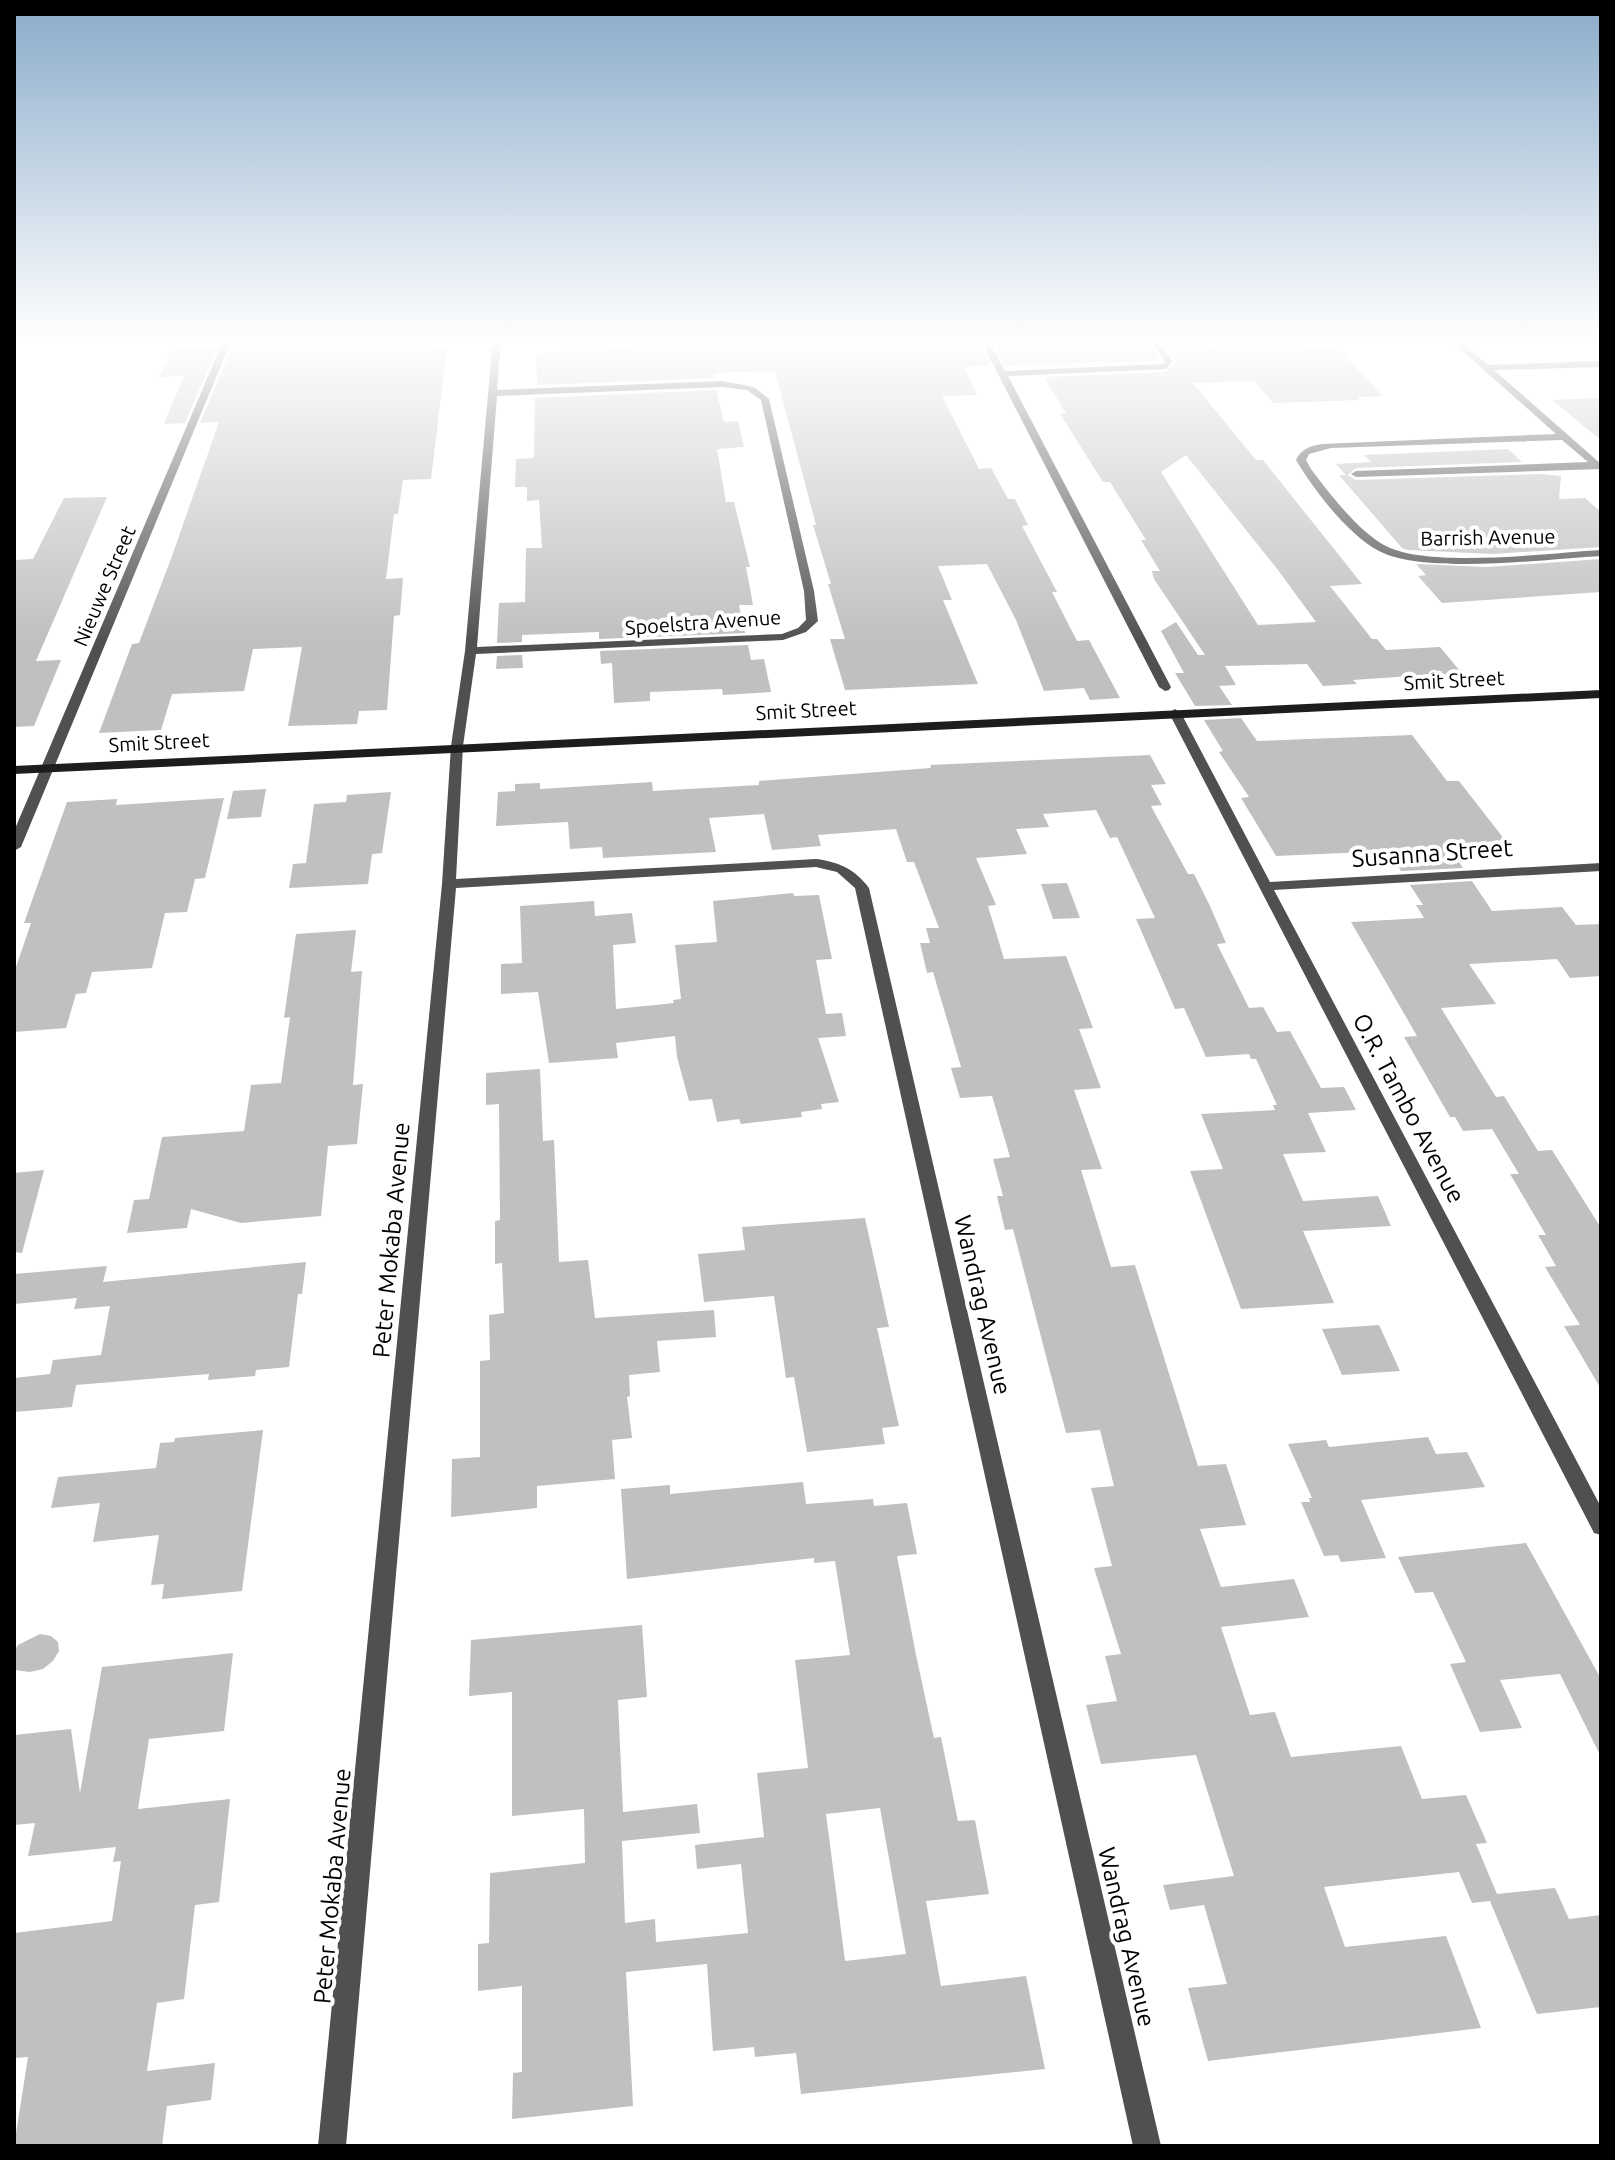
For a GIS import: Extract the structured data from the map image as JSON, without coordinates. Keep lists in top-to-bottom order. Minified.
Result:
{"streets":{"street":["Barrish Avenue","Nieuwe Street","Spoelstra Avenue","Smit Street","Susanna Street","O.R. Tambo Avenue","Peter Mokaba Avenue","Wandrag Avenue"]},"crossings":[["Nieuwe Street","Smit Street"],["Spoelstra Avenue","Peter Mokaba Avenue"],["Smit Street","O.R. Tambo Avenue"],["Smit Street","Peter Mokaba Avenue"],["Susanna Street","O.R. Tambo Avenue"],["Peter Mokaba Avenue","Wandrag Avenue"]]}
